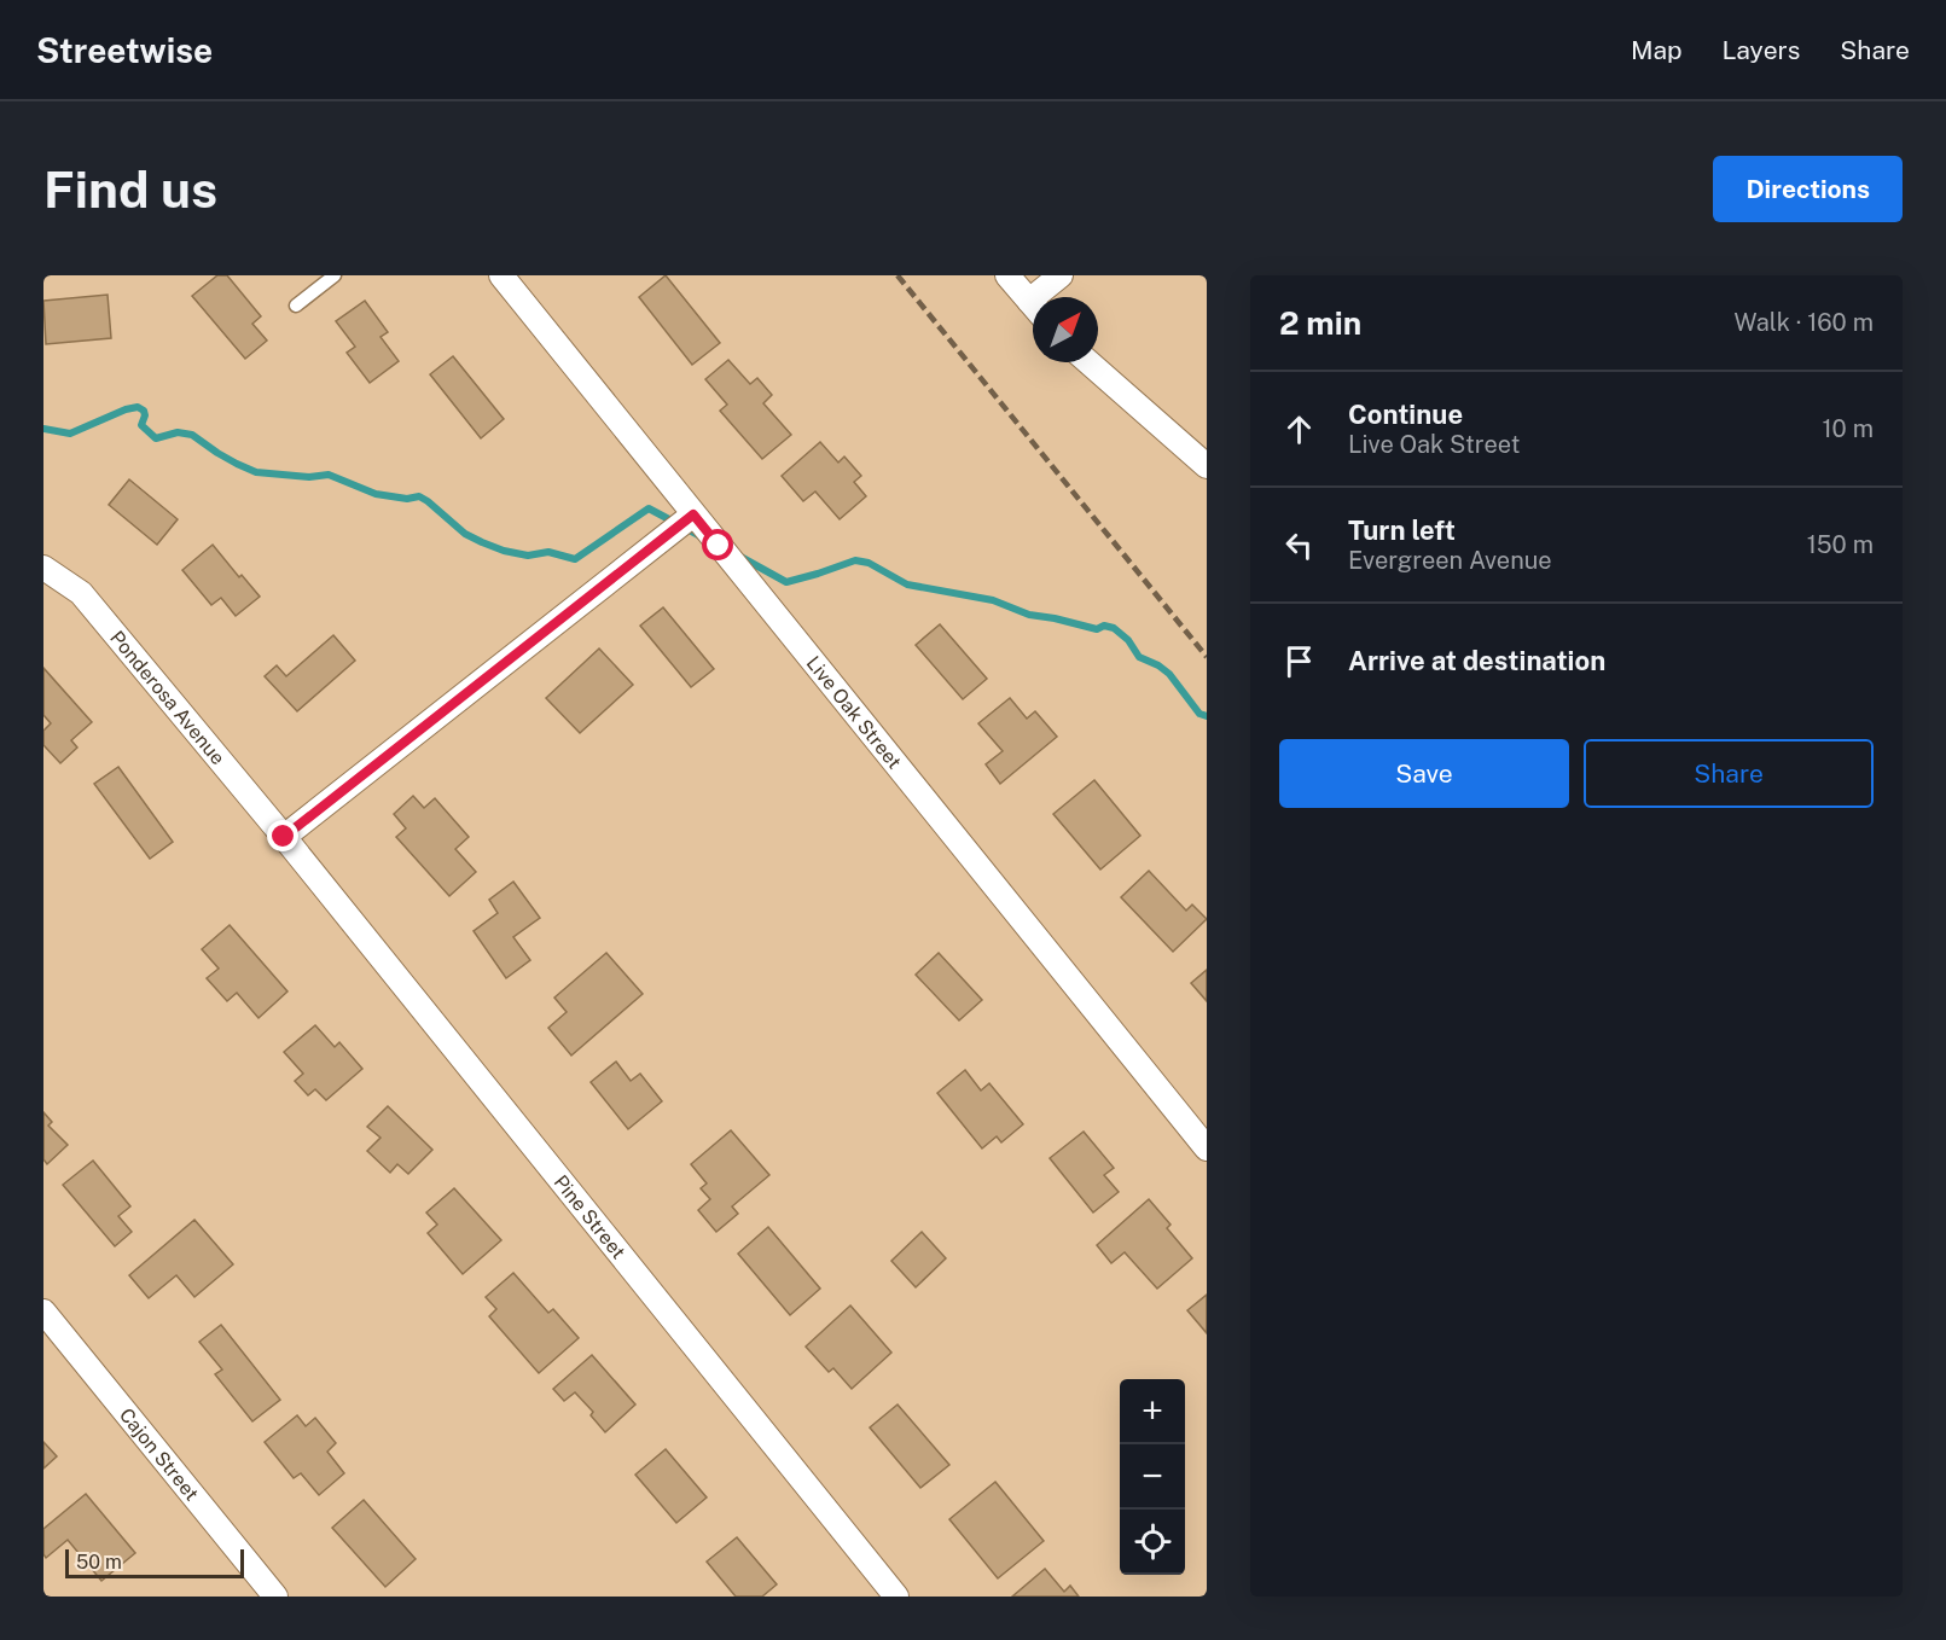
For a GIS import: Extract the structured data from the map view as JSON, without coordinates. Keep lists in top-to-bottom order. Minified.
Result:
{"streets":{"street":["Ponderosa Avenue","Live Oak Street","Pine Street","Cajon Street"]},"crossings":[["Ponderosa Avenue","Pine Street"]],"scale_bar":"50 m","north":"top right","page":{"header":"Streetwise","nav":["Map","Layers","Share"],"buttons":["Directions",["Save","Share"]],"title":"Find us","heading":["2 min","Walk · 160 m"],"list":[["Continue","Live Oak Street","10 m"],["Turn left","Evergreen Avenue","150 m"],"Arrive at destination"],"map_buttons":["+","−"],"scale":"50 m"}}
